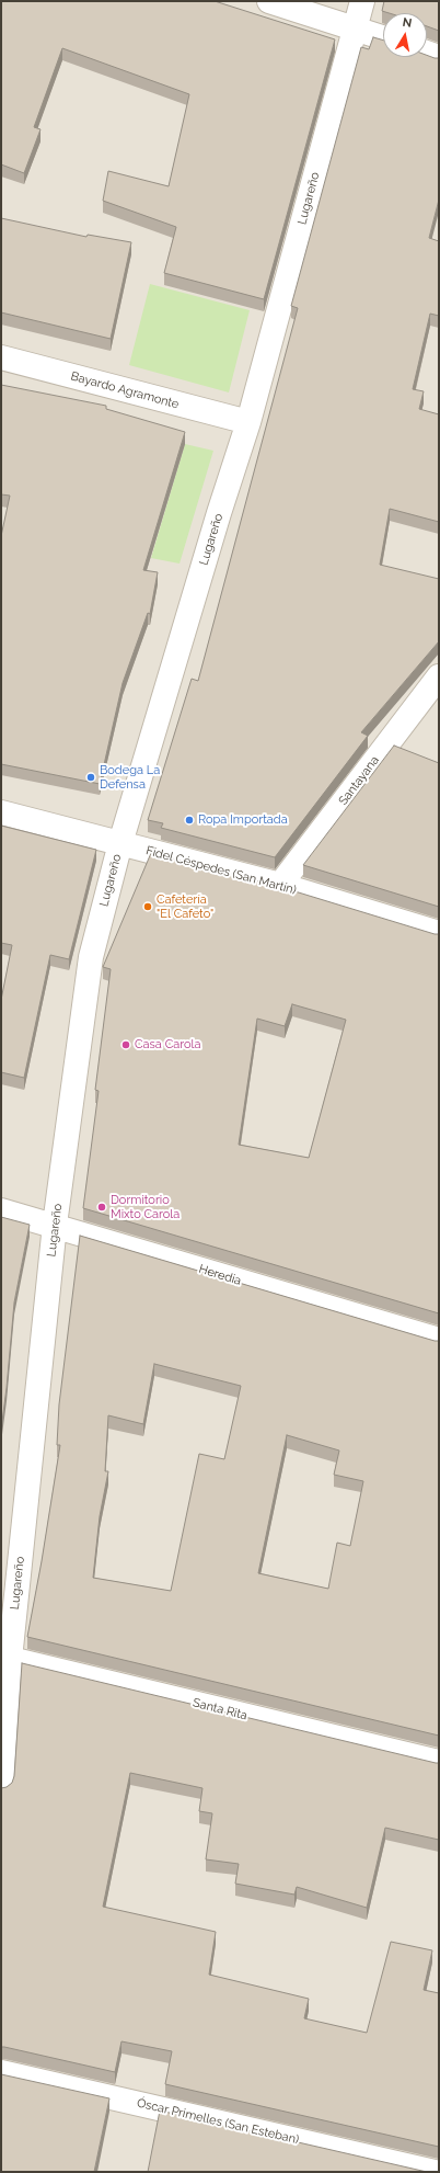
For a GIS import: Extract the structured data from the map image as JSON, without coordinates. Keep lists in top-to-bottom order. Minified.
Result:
{"streets":{"street":["Lugareño","Bayardo Agramonte","Santayana","Fidel Céspedes (San Martín)","Heredia","Santa Rita","Óscar Primelles (San Esteban)"]},"crossings":[["Lugareño","Bayardo Agramonte"],["Lugareño","Fidel Céspedes (San Martín)"],["Lugareño","Heredia"],["Lugareño","Santa Rita"],["Santayana","Fidel Céspedes (San Martín)"]],"places":["Bodega La Defensa","Ropa Importada","Cafetería \"El Cafeto\"","Casa Carola","Dormitorio Mixto Carola"],"north":"top"}
